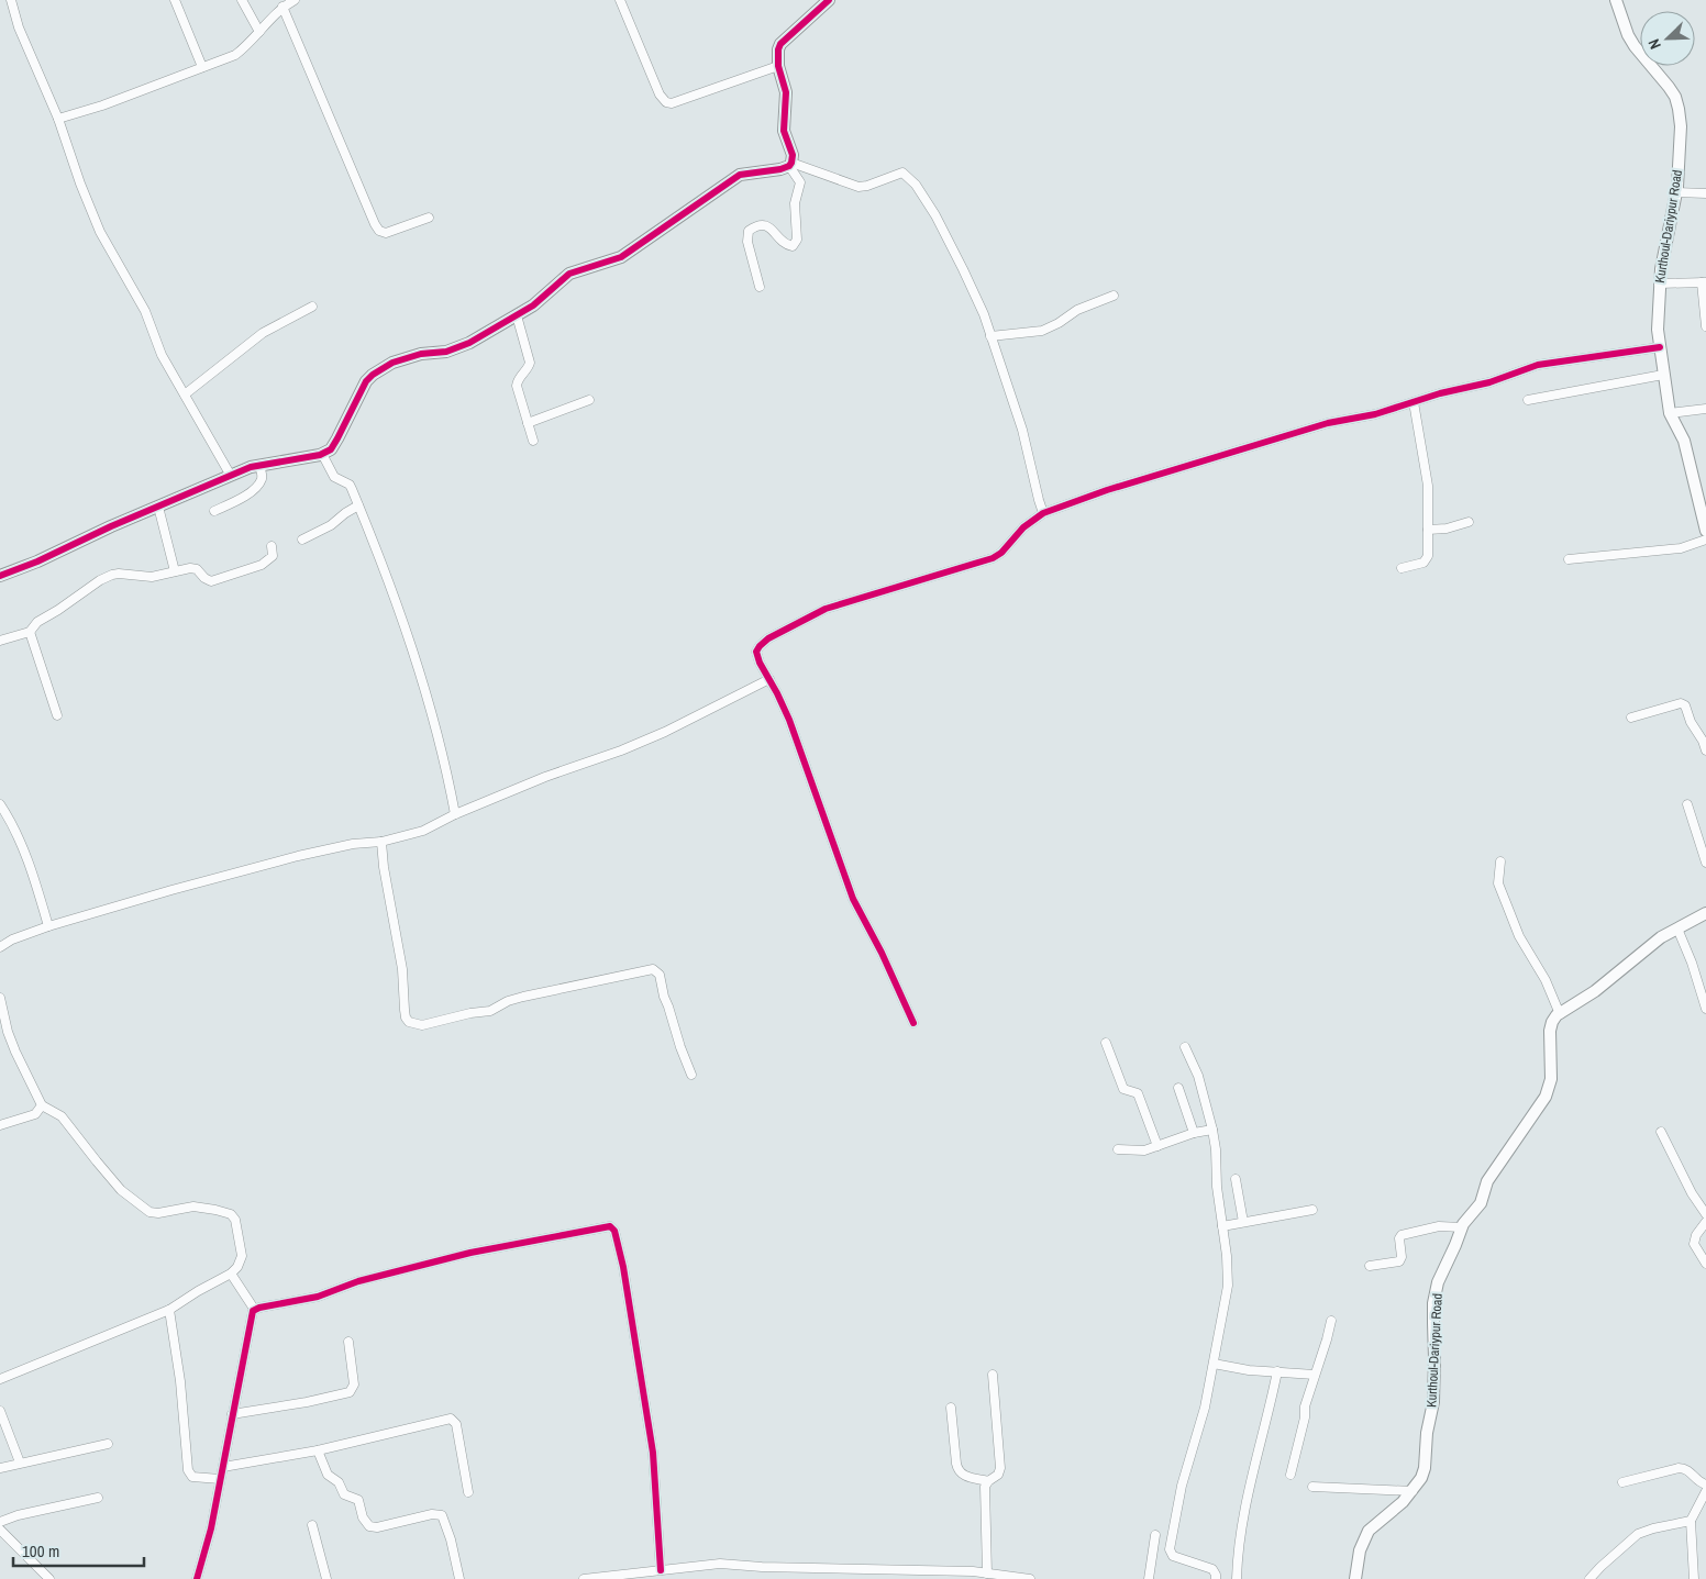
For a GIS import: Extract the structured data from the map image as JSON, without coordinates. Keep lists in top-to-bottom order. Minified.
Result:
{"streets":{"street":["Kurthoul-Dariypur Road"]},"scale_bar":"100 m","north":"bottom left"}
